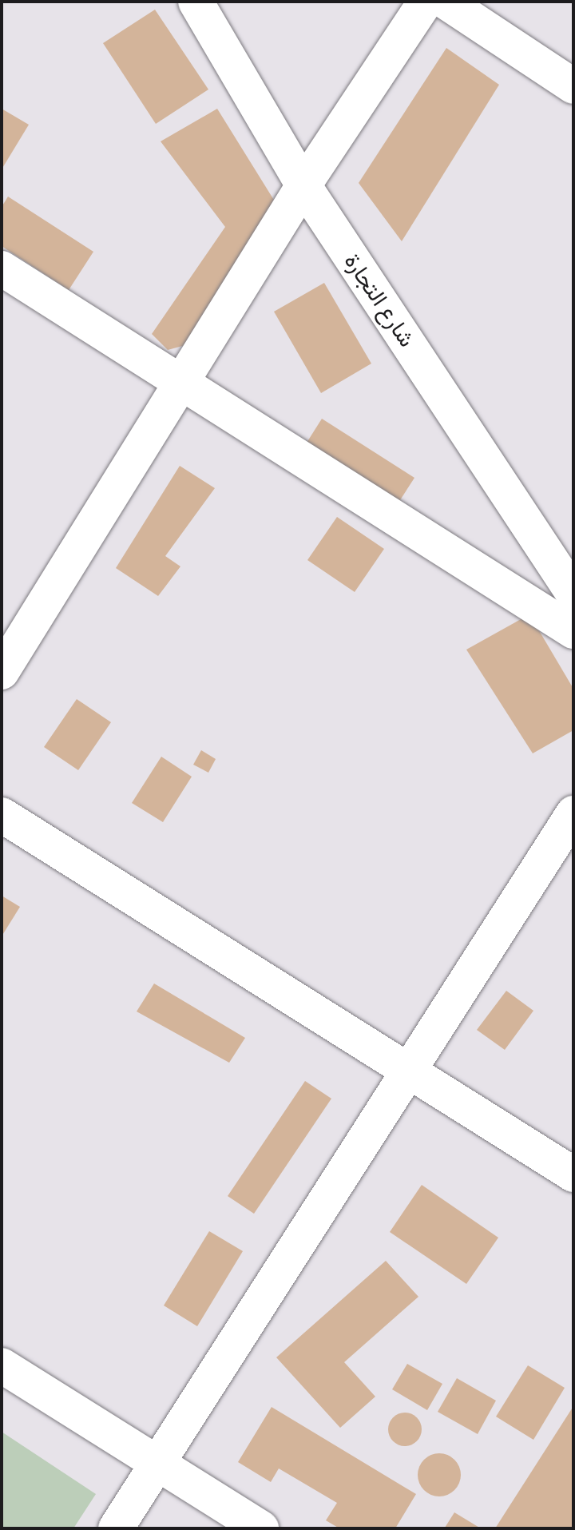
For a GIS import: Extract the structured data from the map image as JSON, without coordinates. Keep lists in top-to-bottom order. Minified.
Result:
{"streets":{"street":["شارع التجارة"]}}
